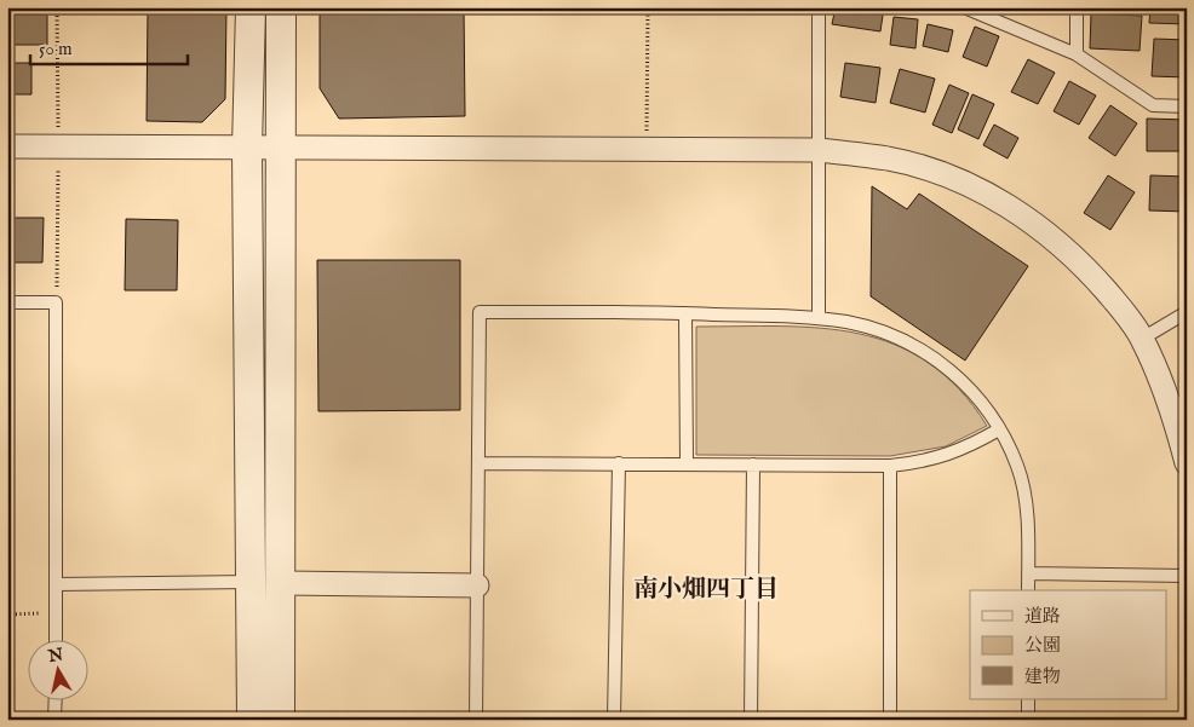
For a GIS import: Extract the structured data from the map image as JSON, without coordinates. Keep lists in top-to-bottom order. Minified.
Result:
{"districts":["南小畑四丁目"],"legend":["道路","公園","建物"],"scale_bar":"50 m","north":"top"}
